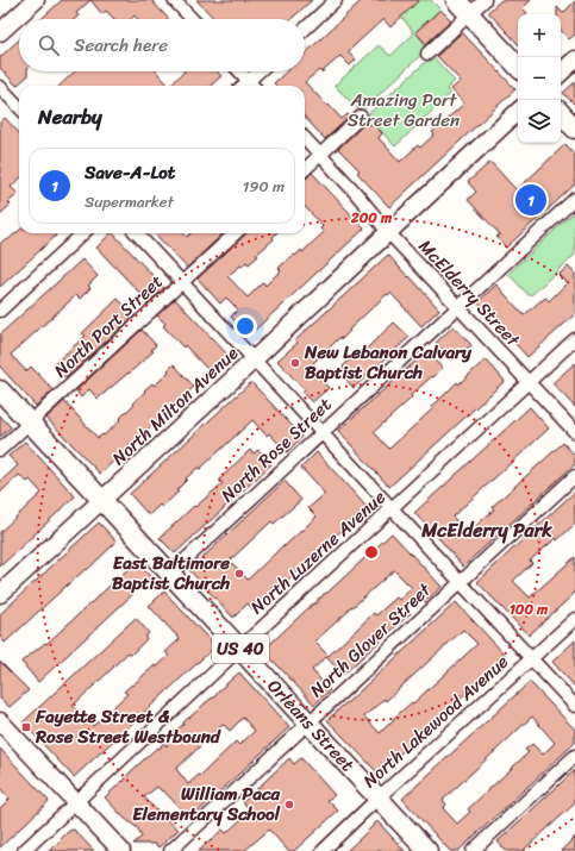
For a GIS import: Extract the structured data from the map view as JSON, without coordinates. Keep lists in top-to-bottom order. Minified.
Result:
{"streets":{"main road":["US 40","Orleans Street"],"street":["McElderry Street","North Port Street","North Milton Avenue","North Rose Street","North Luzerne Avenue","North Glover Street","North Lakewood Avenue"]},"crossings":[["McElderry Street","North Milton Avenue"],["McElderry Street","North Rose Street"],["McElderry Street","North Luzerne Avenue"],["North Port Street","Orleans Street"],["North Milton Avenue","Orleans Street"],["North Rose Street","Orleans Street"],["North Luzerne Avenue","Orleans Street"],["North Glover Street","Orleans Street"],["North Lakewood Avenue","Orleans Street"]],"districts":["McElderry Park"],"parks":["Amazing Port Street Garden"],"places":{"other":["New Lebanon Calvary Baptist Church","East Baltimore Baptist Church","William Paca Elementary School"],"transit":["Fayette Street & Rose Street Westbound"]},"page":{"map_buttons":["+","−"],"search":"Search here","heading":"Nearby","list":[{"mark":"1","name":"Save-A-Lot","note":"Supermarket","value":"190 m"}],"pins":"1"},"rings":["200 m","100 m"]}
